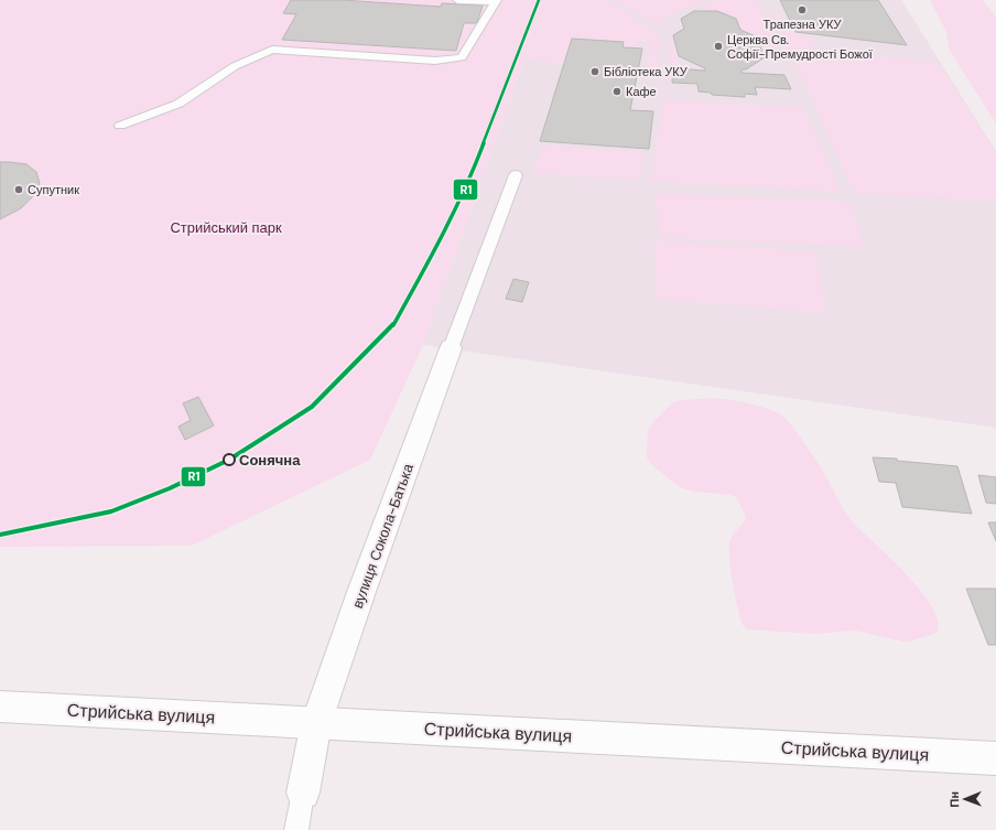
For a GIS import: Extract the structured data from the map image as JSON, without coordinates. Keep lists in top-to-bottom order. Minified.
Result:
{"streets":{"main road":["вулиця Сокола-Батька","Стрийська вулиця"]},"crossings":[["вулиця Сокола-Батька","Стрийська вулиця"]],"parks":["Стрийський парк"],"places":["Трапезна УКУ","Церква Св. Софії-Премудрості Божої","Бібліотека УКУ","Кафе","Супутник","Сонячна"],"lines":["transit line R1"],"north":"left"}
